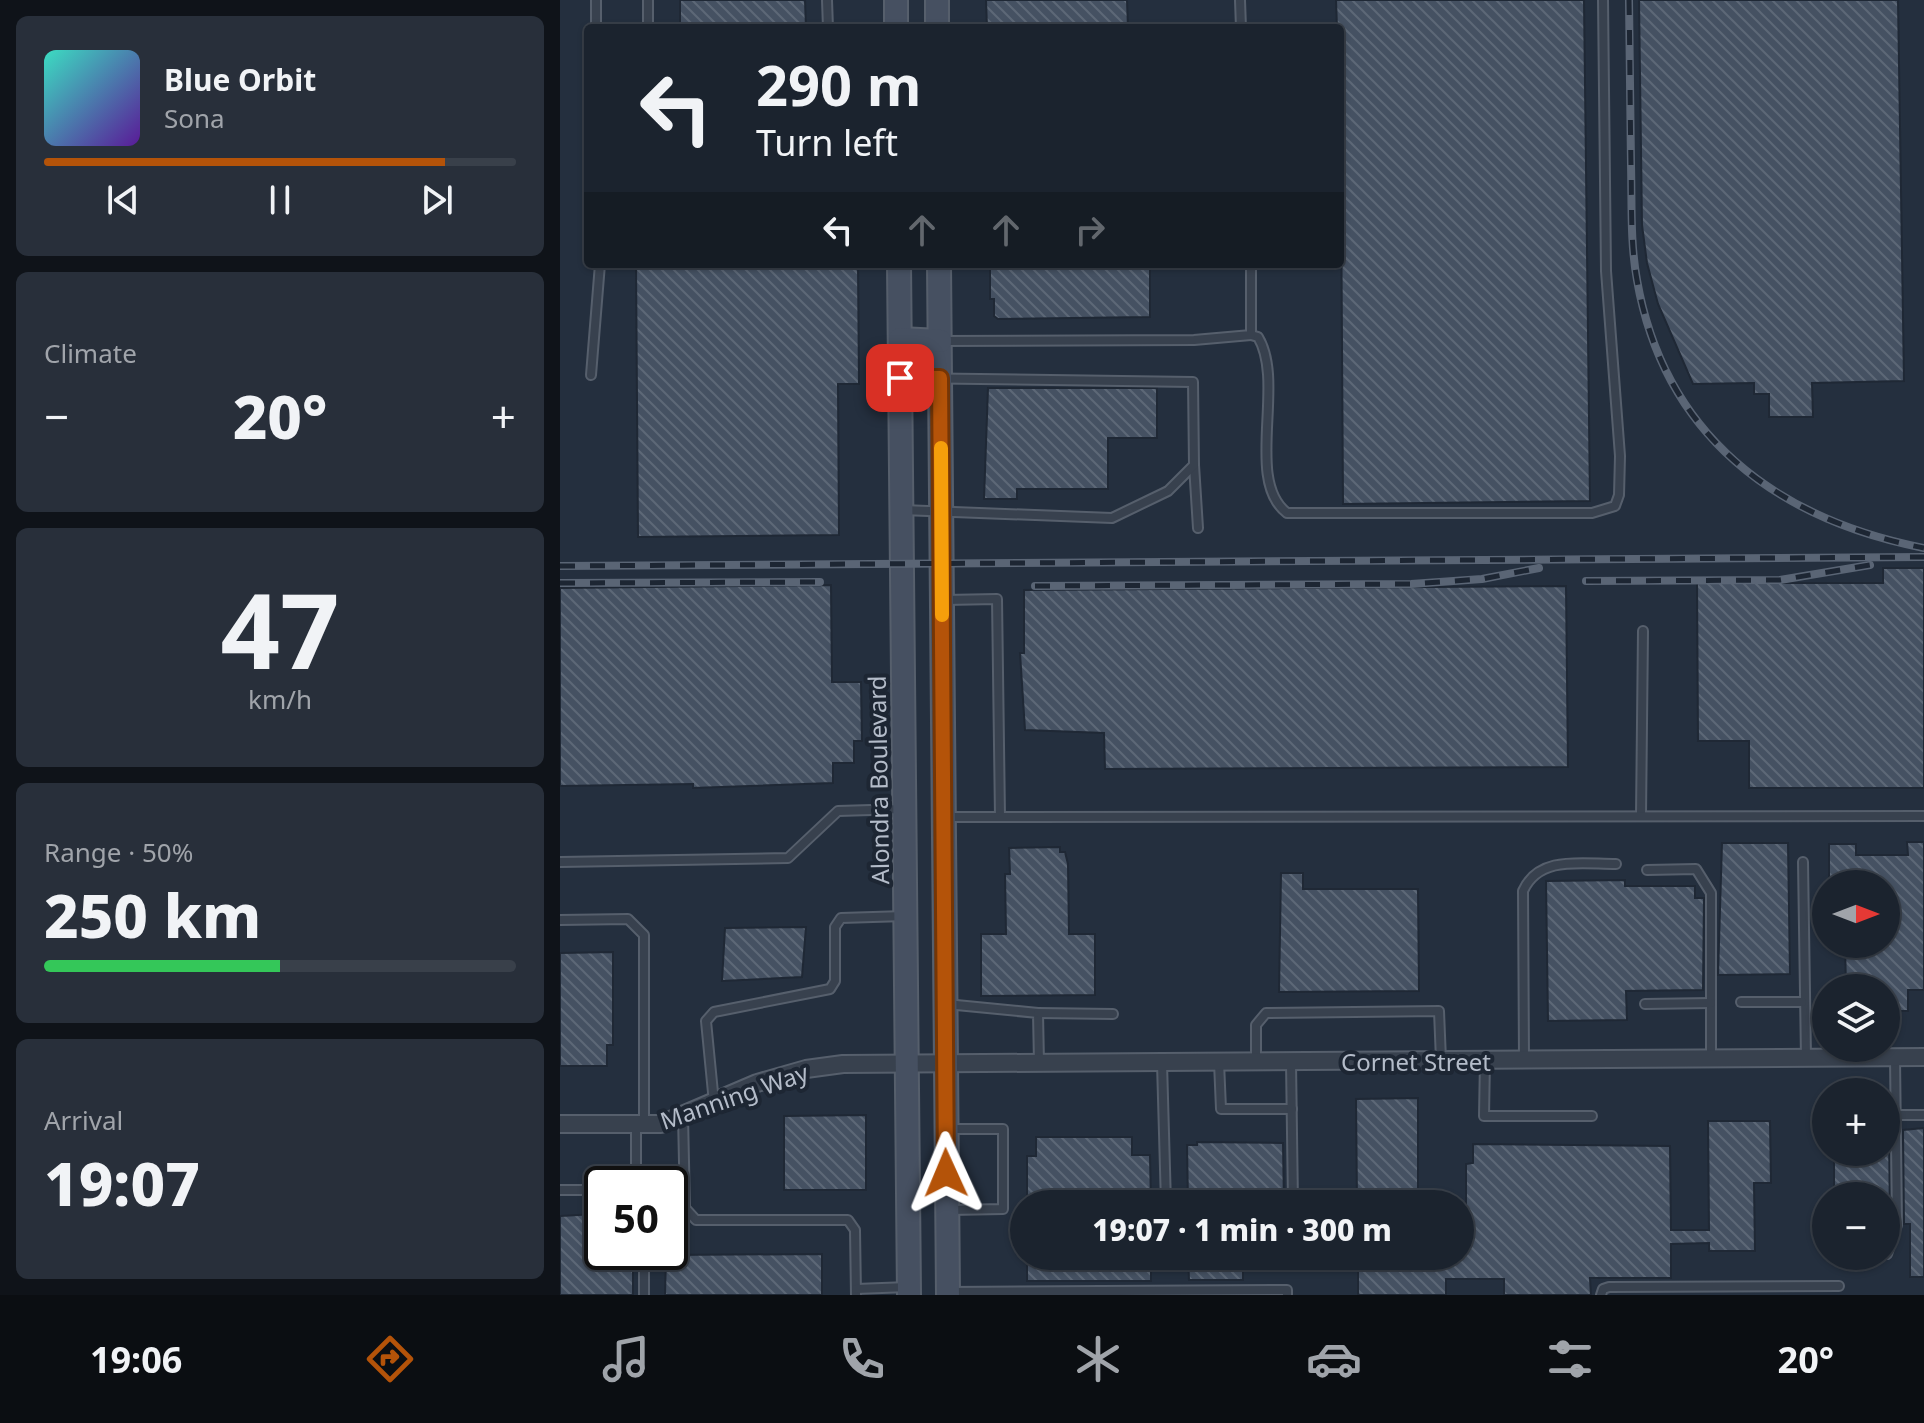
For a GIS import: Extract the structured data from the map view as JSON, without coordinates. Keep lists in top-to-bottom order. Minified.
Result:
{"streets":{"main road":["Alondra Boulevard"],"street":["Cornet Street","Manning Way"]},"crossings":[["Alondra Boulevard","Cornet Street"],["Alondra Boulevard","Manning Way"],["Cornet Street","Manning Way"]],"north":"right","page":{"turn":["290 m","Turn left"],"song":["Blue Orbit","Sona"],"tile":["Climate",["47","km/h"],["Range · 50%","250 km"],["Arrival","19:07"]],"heat":["−","20°","+"],"map_buttons":["+","−"],"limit":"50","trip":"19:07 · 1 min · 300 m","tabs":["19:06","20°"]}}
